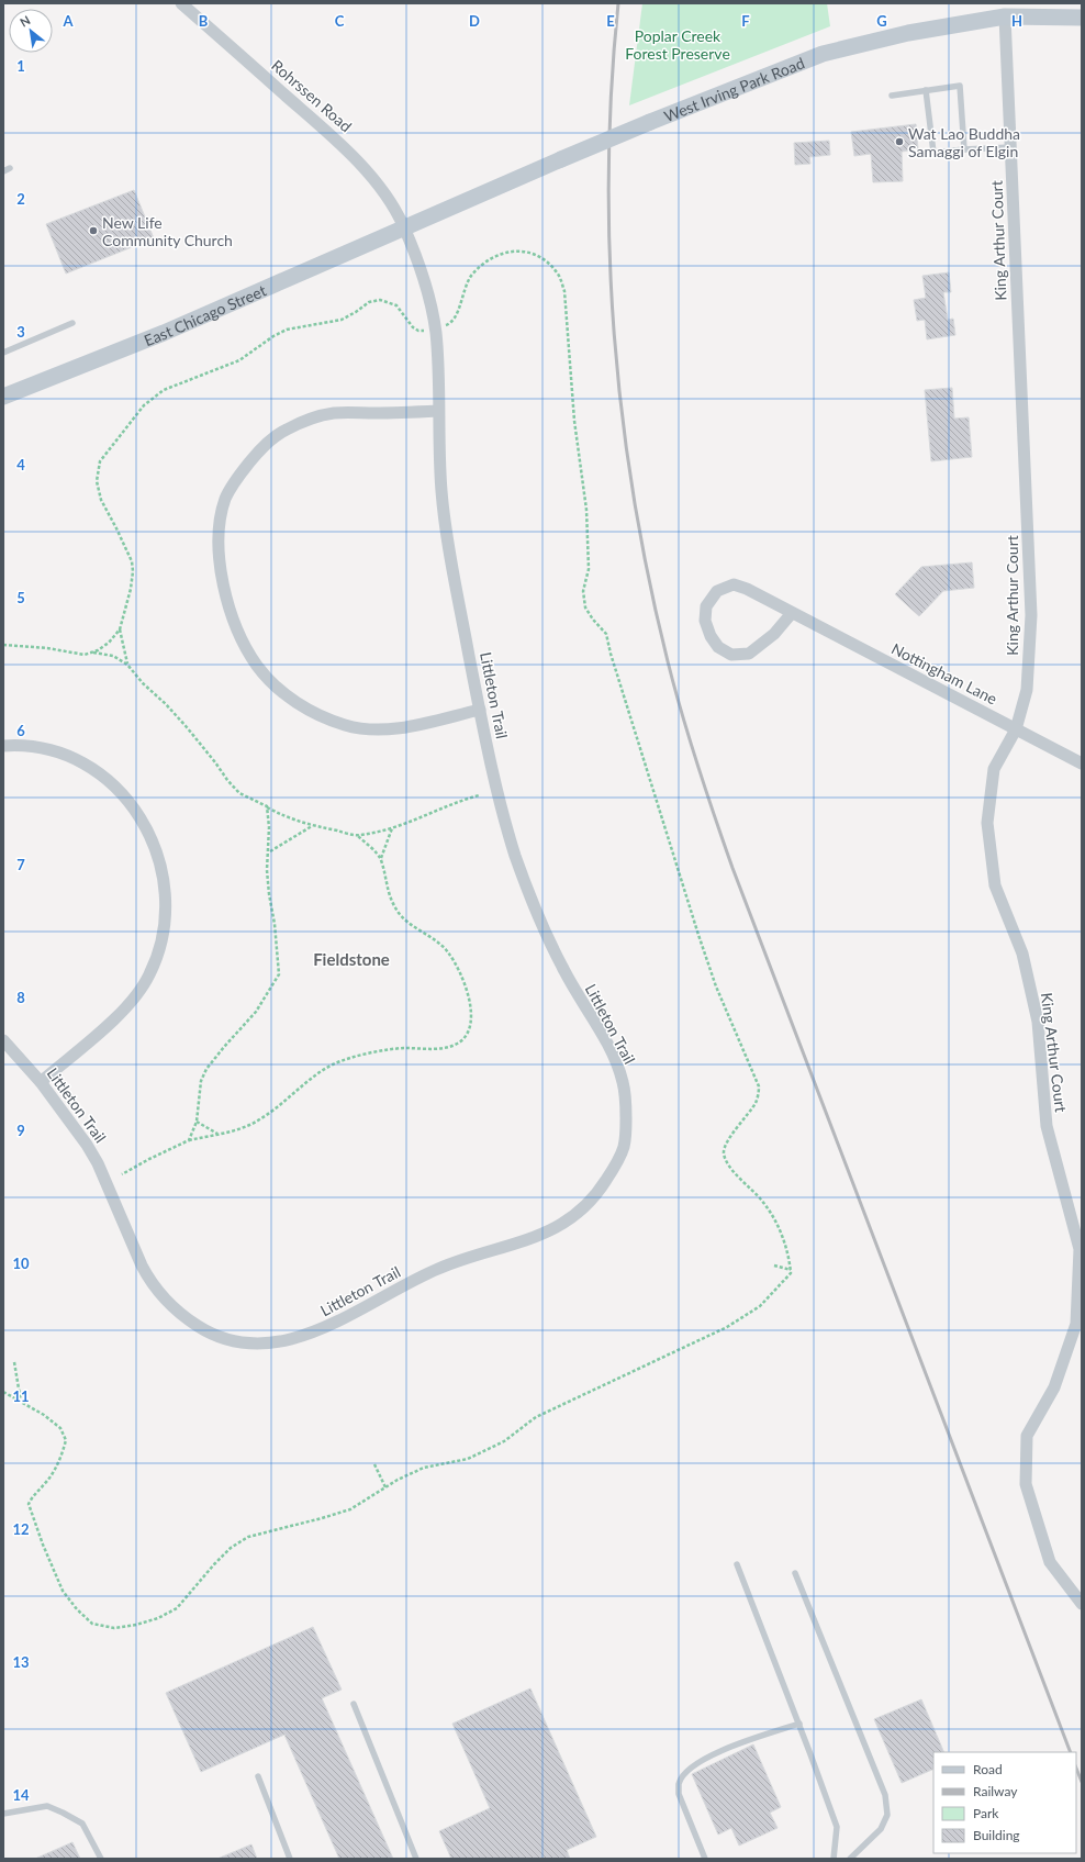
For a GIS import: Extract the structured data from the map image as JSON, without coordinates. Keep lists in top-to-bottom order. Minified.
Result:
{"streets":{"main road":["West Irving Park Road","East Chicago Street"],"street":["Rohrssen Road","King Arthur Court","Nottingham Lane","Littleton Trail"]},"crossings":[["West Irving Park Road","Rohrssen Road"],["West Irving Park Road","King Arthur Court"],["West Irving Park Road","East Chicago Street"],["West Irving Park Road","Littleton Trail"],["Rohrssen Road","East Chicago Street"],["Rohrssen Road","Littleton Trail"],["King Arthur Court","Nottingham Lane"],["East Chicago Street","Littleton Trail"]],"districts":["Fieldstone"],"parks":["Poplar Creek Forest Preserve"],"places":["Wat Lao Buddha Samaggi of Elgin","New Life Community Church"],"legend":["Road","Railway","Park","Building"],"north":"top left","grid":{"columns":["A","B","C","D","E","F","G","H"],"rows":["1","2","3","4","5","6","7","8","9","10","11","12","13","14"]}}
